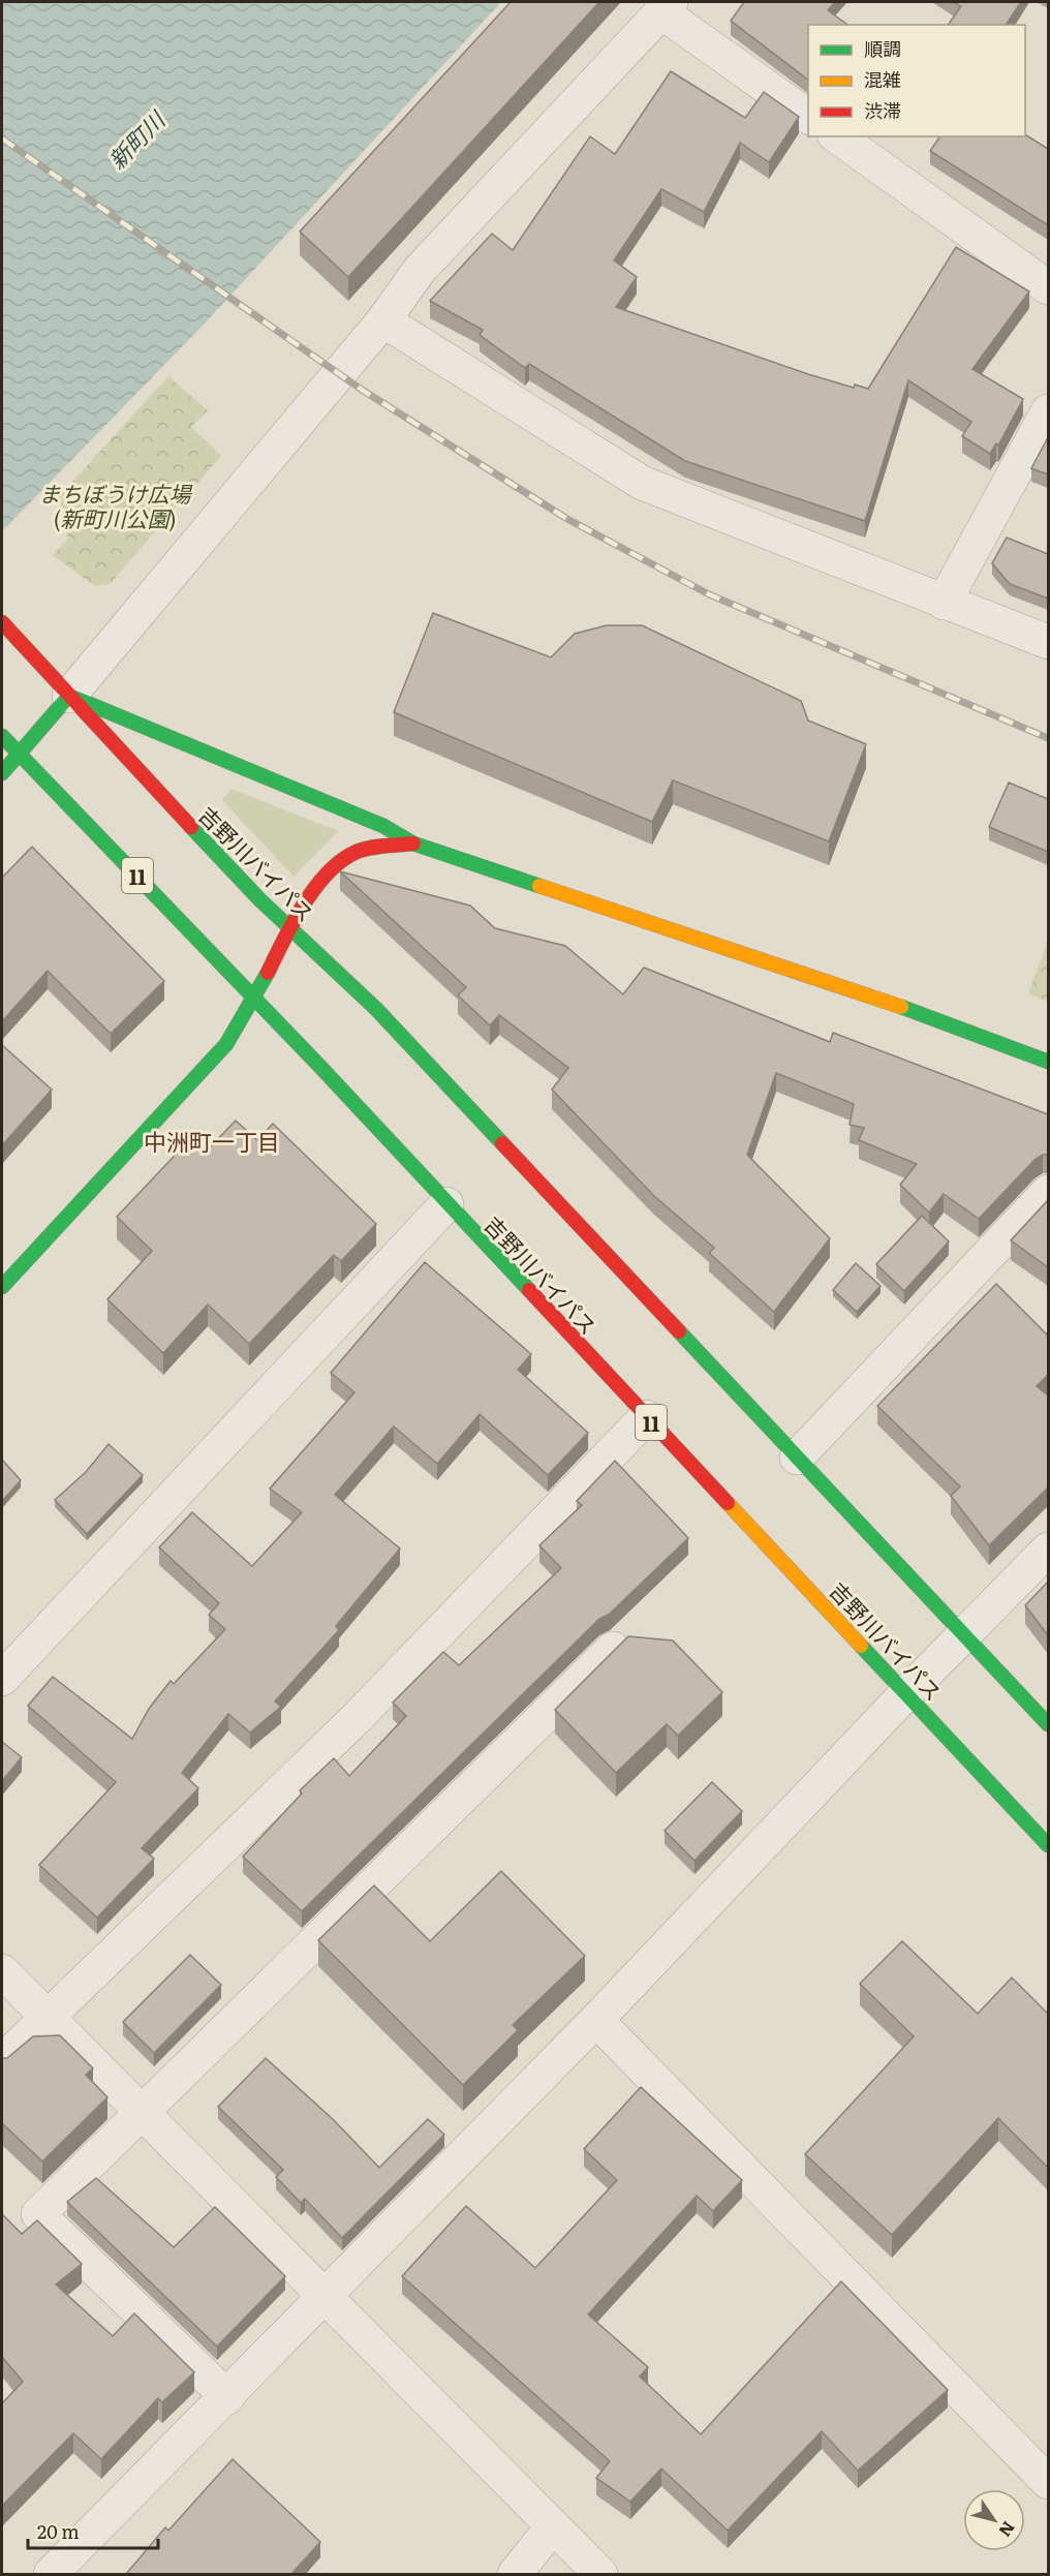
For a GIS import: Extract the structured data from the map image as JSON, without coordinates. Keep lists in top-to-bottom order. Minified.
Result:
{"streets":{"main road":["吉野川バイパス","11"]},"districts":["中洲町一丁目"],"water":["新町川"],"parks":["まちぼうけ広場 (新町川公園)"],"legend":["順調","混雑","渋滞"],"scale_bar":"20 m","north":"bottom right"}
